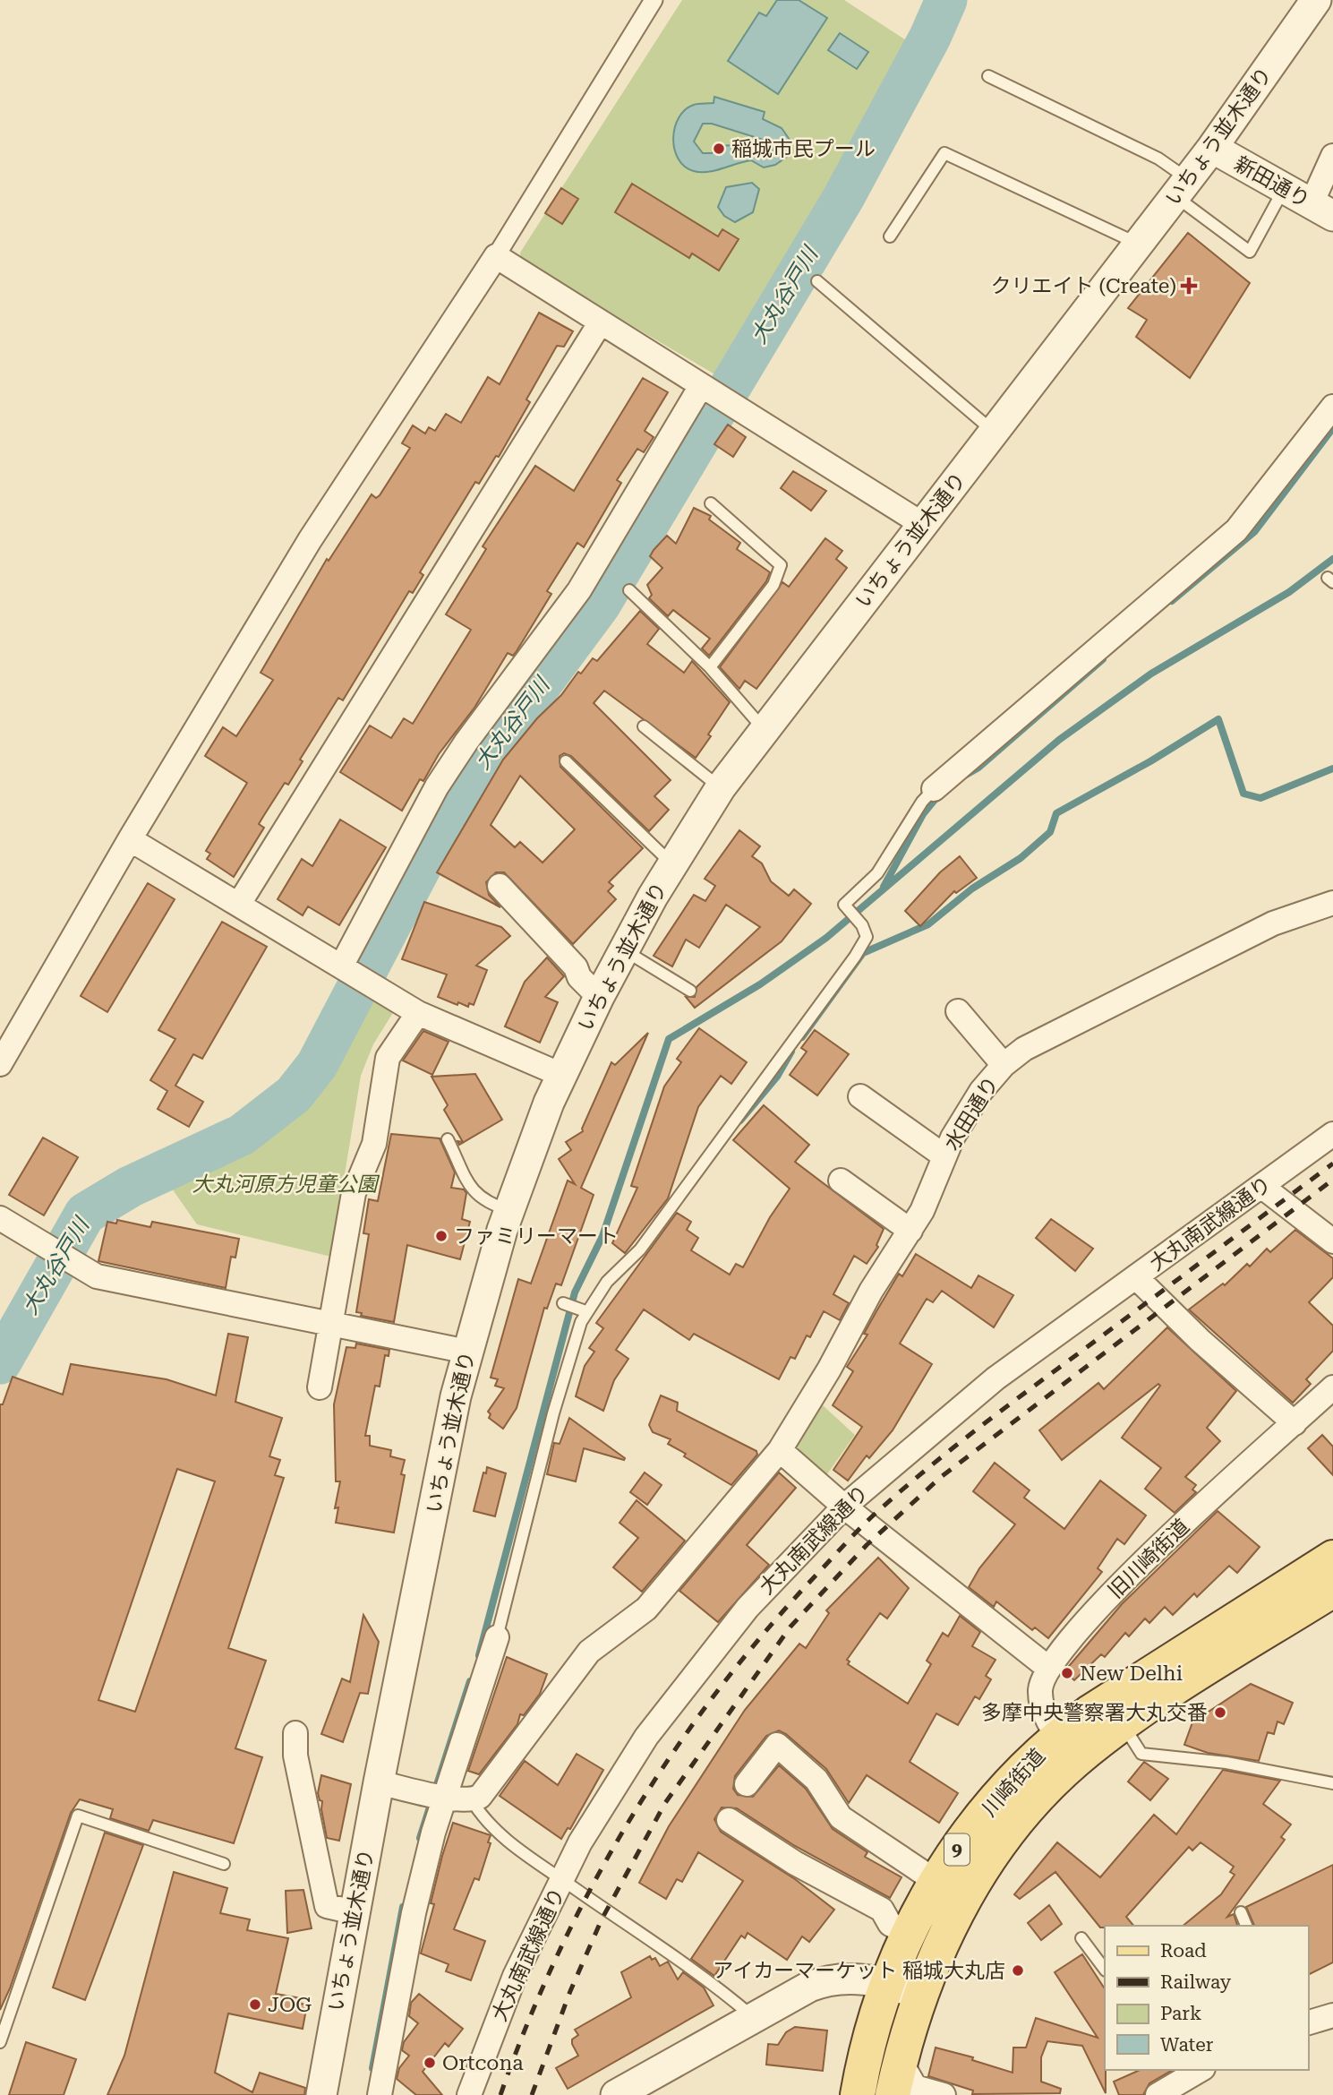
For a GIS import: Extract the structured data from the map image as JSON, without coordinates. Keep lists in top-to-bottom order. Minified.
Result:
{"streets":{"main road":["川崎街道","9"],"street":["いちょう並木通り","新田通り","水田通り","大丸南武線通り","旧川崎街道"]},"crossings":[["いちょう並木通り","新田通り"],["旧川崎街道","川崎街道"]],"water":["大丸谷戸川"],"parks":["大丸河原方児童公園"],"places":{"other":["稲城市民プール","ファミリーマート","New Delhi","多摩中央警察署大丸交番","アイカーマーケット 稲城大丸店","JOG","Ortcona"],"health":["クリエイト (Create)"]},"legend":["Road","Railway","Park","Water"]}
